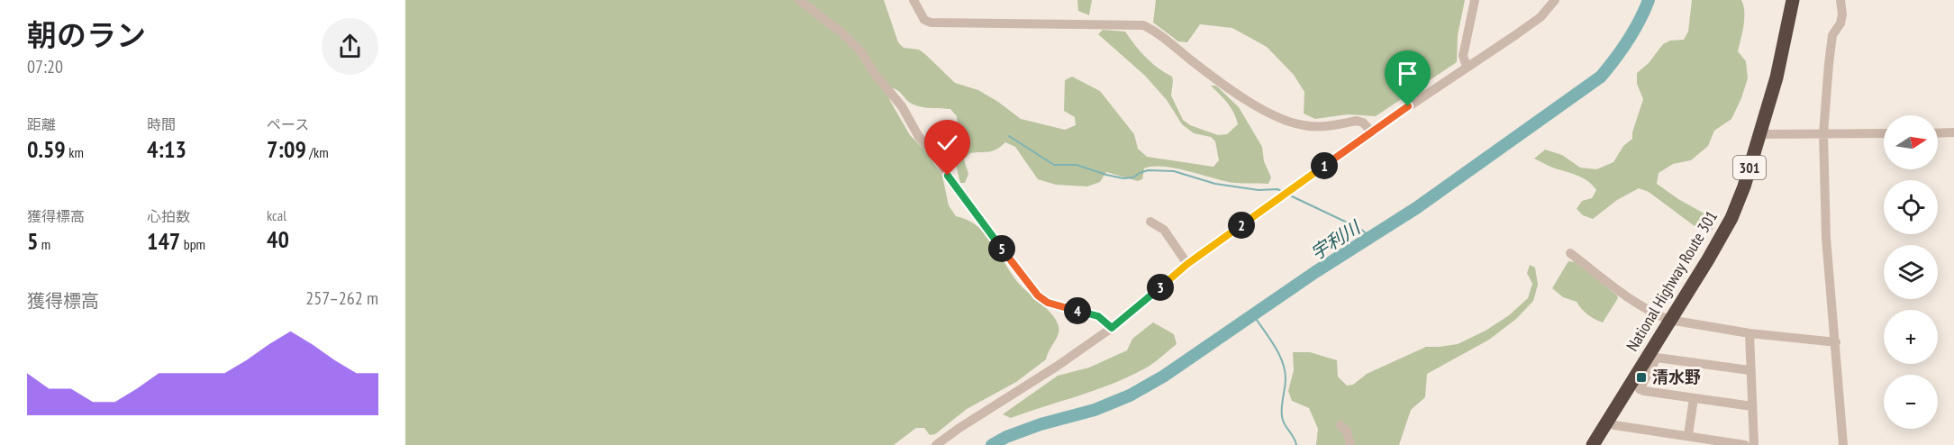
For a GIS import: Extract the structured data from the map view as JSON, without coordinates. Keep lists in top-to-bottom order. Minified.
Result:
{"streets":{"highway":["301","National Highway Route 301"]},"water":["宇利川"],"places":{"transit":["清水野"]},"north":"right","page":{"heading":["朝のラン","07:20"],"stats":[["距離","0.59 km"],["時間","4:13"],["ペース","7:09 /km"],["獲得標高","5 m"],["心拍数","147 bpm"],["kcal","40"]],"map_buttons":["+","−"],"pins":["1","2","5","3","4"],"chart":["獲得標高","257–262 m"]}}
